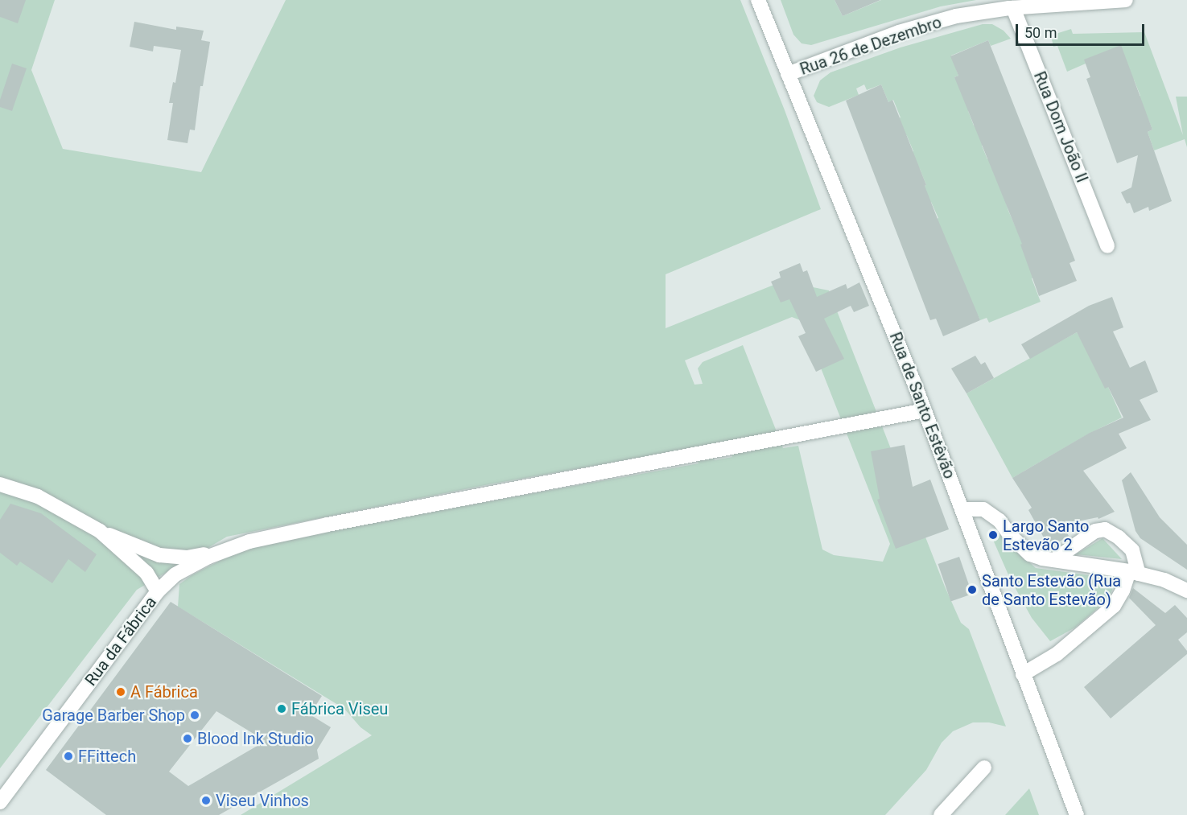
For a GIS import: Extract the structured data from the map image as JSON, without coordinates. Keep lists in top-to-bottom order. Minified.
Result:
{"streets":{"street":["Rua 26 de Dezembro","Rua Dom João II","Rua de Santo Estêvão","Rua da Fábrica"]},"crossings":[["Rua 26 de Dezembro","Rua Dom João II"],["Rua 26 de Dezembro","Rua de Santo Estêvão"],["Rua de Santo Estêvão","Rua da Fábrica"]],"places":["Largo Santo Estevão 2","Santo Estevão (Rua de Santo Estevão)","A Fábrica","Fábrica Viseu","Garage Barber Shop","Blood Ink Studio","FFittech","Viseu Vinhos"],"scale_bar":"50 m"}
